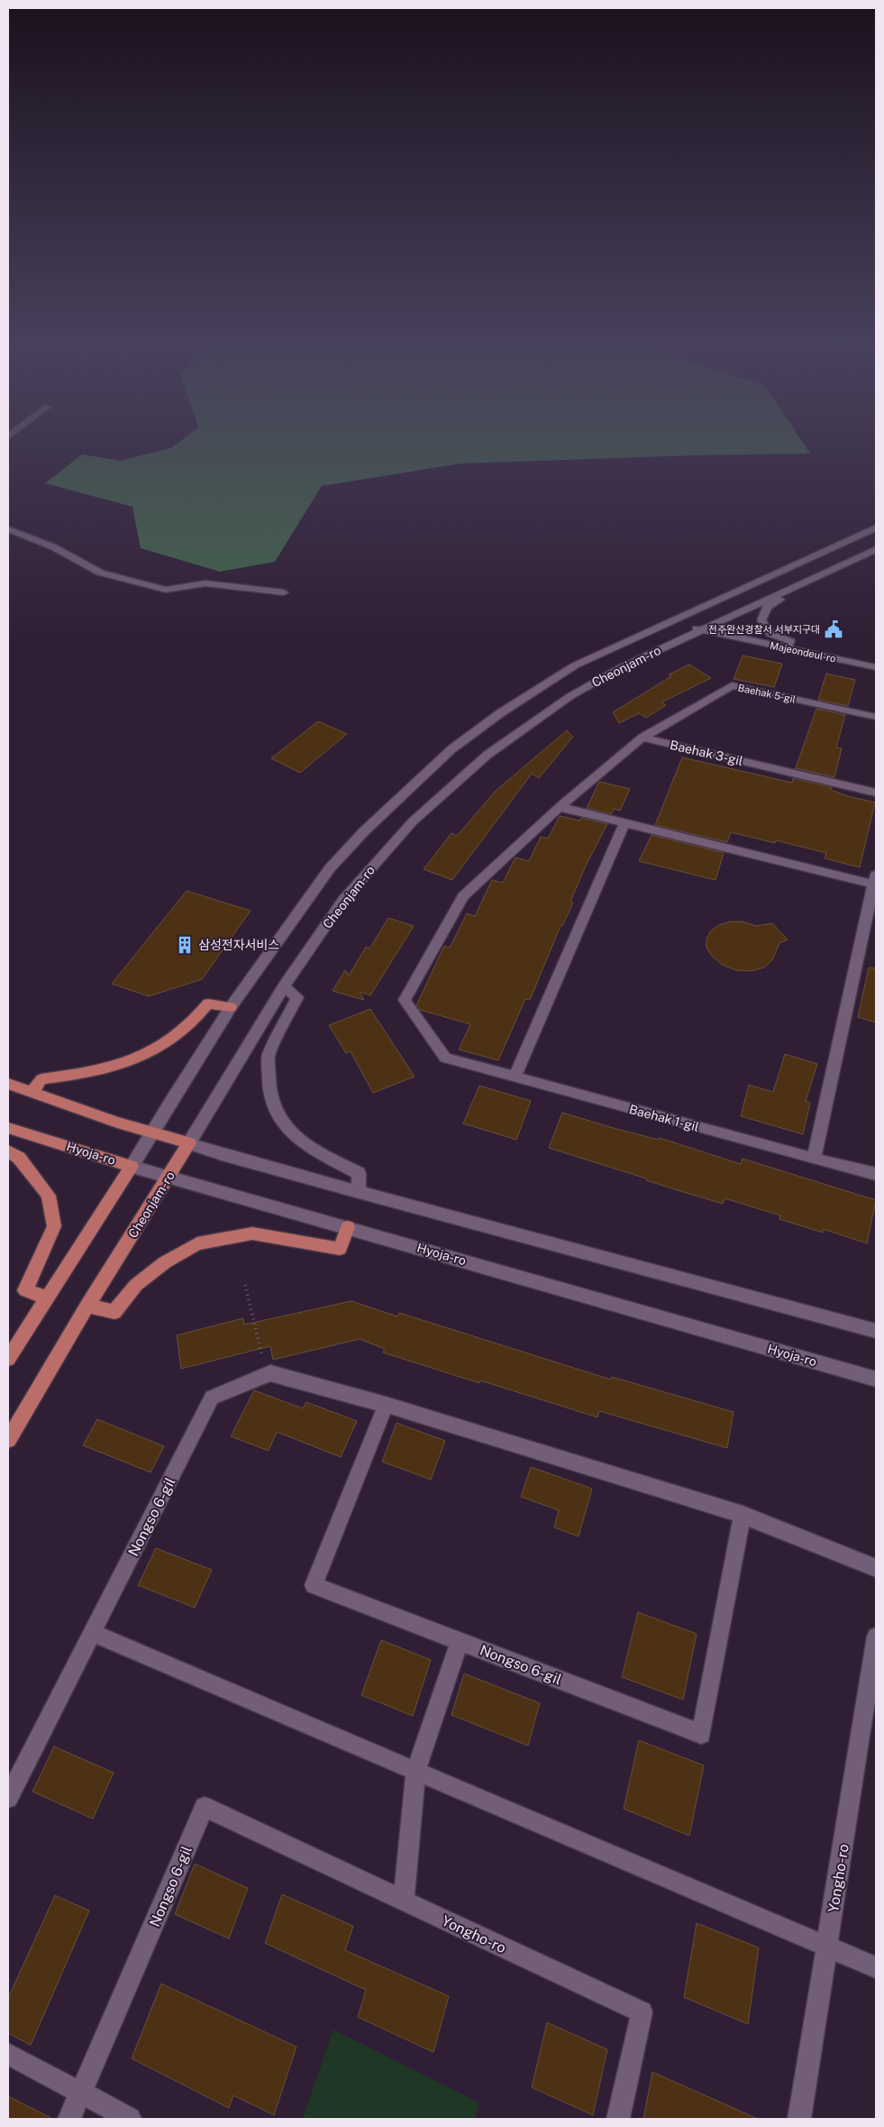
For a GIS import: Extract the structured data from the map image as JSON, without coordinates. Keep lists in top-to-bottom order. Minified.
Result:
{"streets":{"main road":["Cheonjam-ro","Hyoja-ro"],"street":["Majeondeul-ro","Baehak 5-gil","Baehak 3-gil","Baehak 1-gil","Nongso 6-gil","Yongho-ro"]},"crossings":[["Majeondeul-ro","Cheonjam-ro"],["Cheonjam-ro","Hyoja-ro"],["Baehak 5-gil","Baehak 3-gil"],["Nongso 6-gil","Yongho-ro"]],"places":{"public building":["전주완산경찰서 서부지구대"],"building":["삼성전자서비스"]}}
